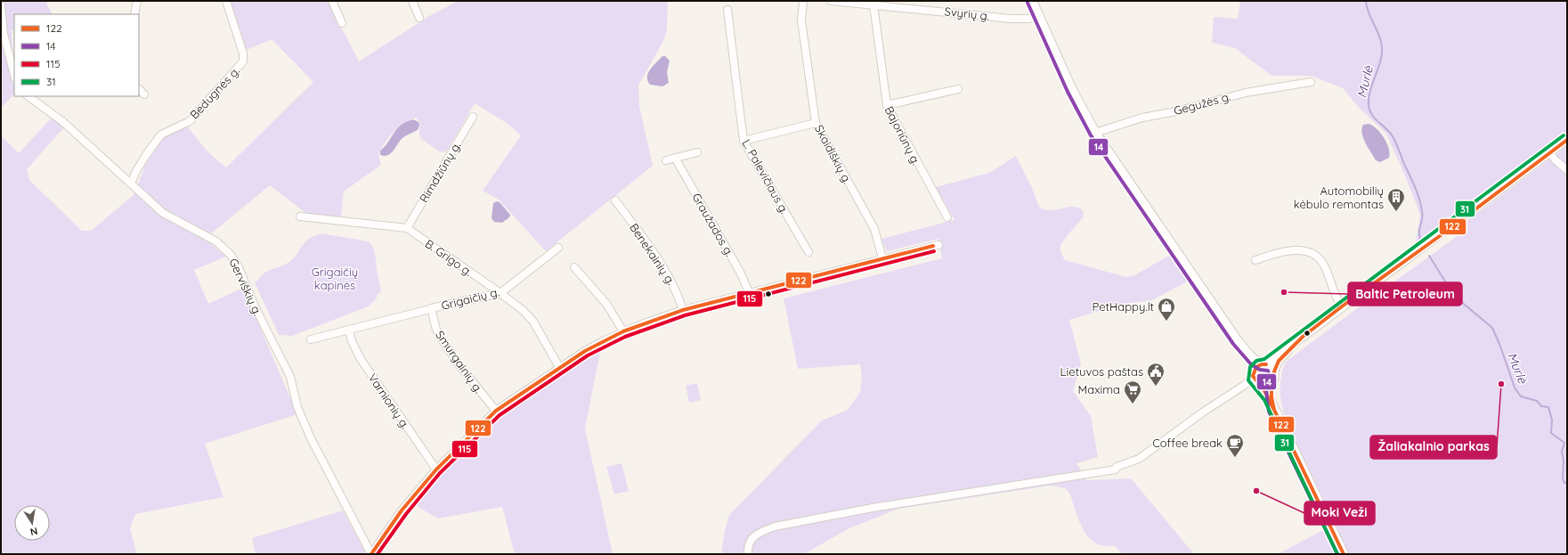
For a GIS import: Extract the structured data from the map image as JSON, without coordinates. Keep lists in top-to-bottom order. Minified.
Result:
{"streets":{"street":["Svyrių g.","Bedugnės g.","Gegužės g.","Bajoriūnų g.","Skaidiškių g.","Rimdžiūnų g.","L. Palevičiaus g.","Graužados g.","Benekainių g.","B. Grigo g.","Gerviškių g.","Grigaičių g.","Smurgainių g.","Varnionių g."]},"crossings":[["Svyrių g.","Bajoriūnų g."],["Bedugnės g.","Gerviškių g."],["Rimdžiūnų g.","B. Grigo g."],["B. Grigo g.","Grigaičių g."],["Grigaičių g.","Smurgainių g."],["Grigaičių g.","Varnionių g."]],"water":["Murlė"],"parks":["Grigaičių kapinės"],"places":{"building":["Automobilių kėbulo remontas"],"other":["Baltic Petroleum","Žaliakalnio parkas","Moki Veži"],"shop":["PetHappy.lt"],"public building":["Lietuvos paštas"],"supermarket":["Maxima"],"cafe":["Coffee break"]},"lines":["transit line 14","transit line 31","transit line 122","transit line 115"],"legend":["122","14","115","31"],"north":"bottom"}
